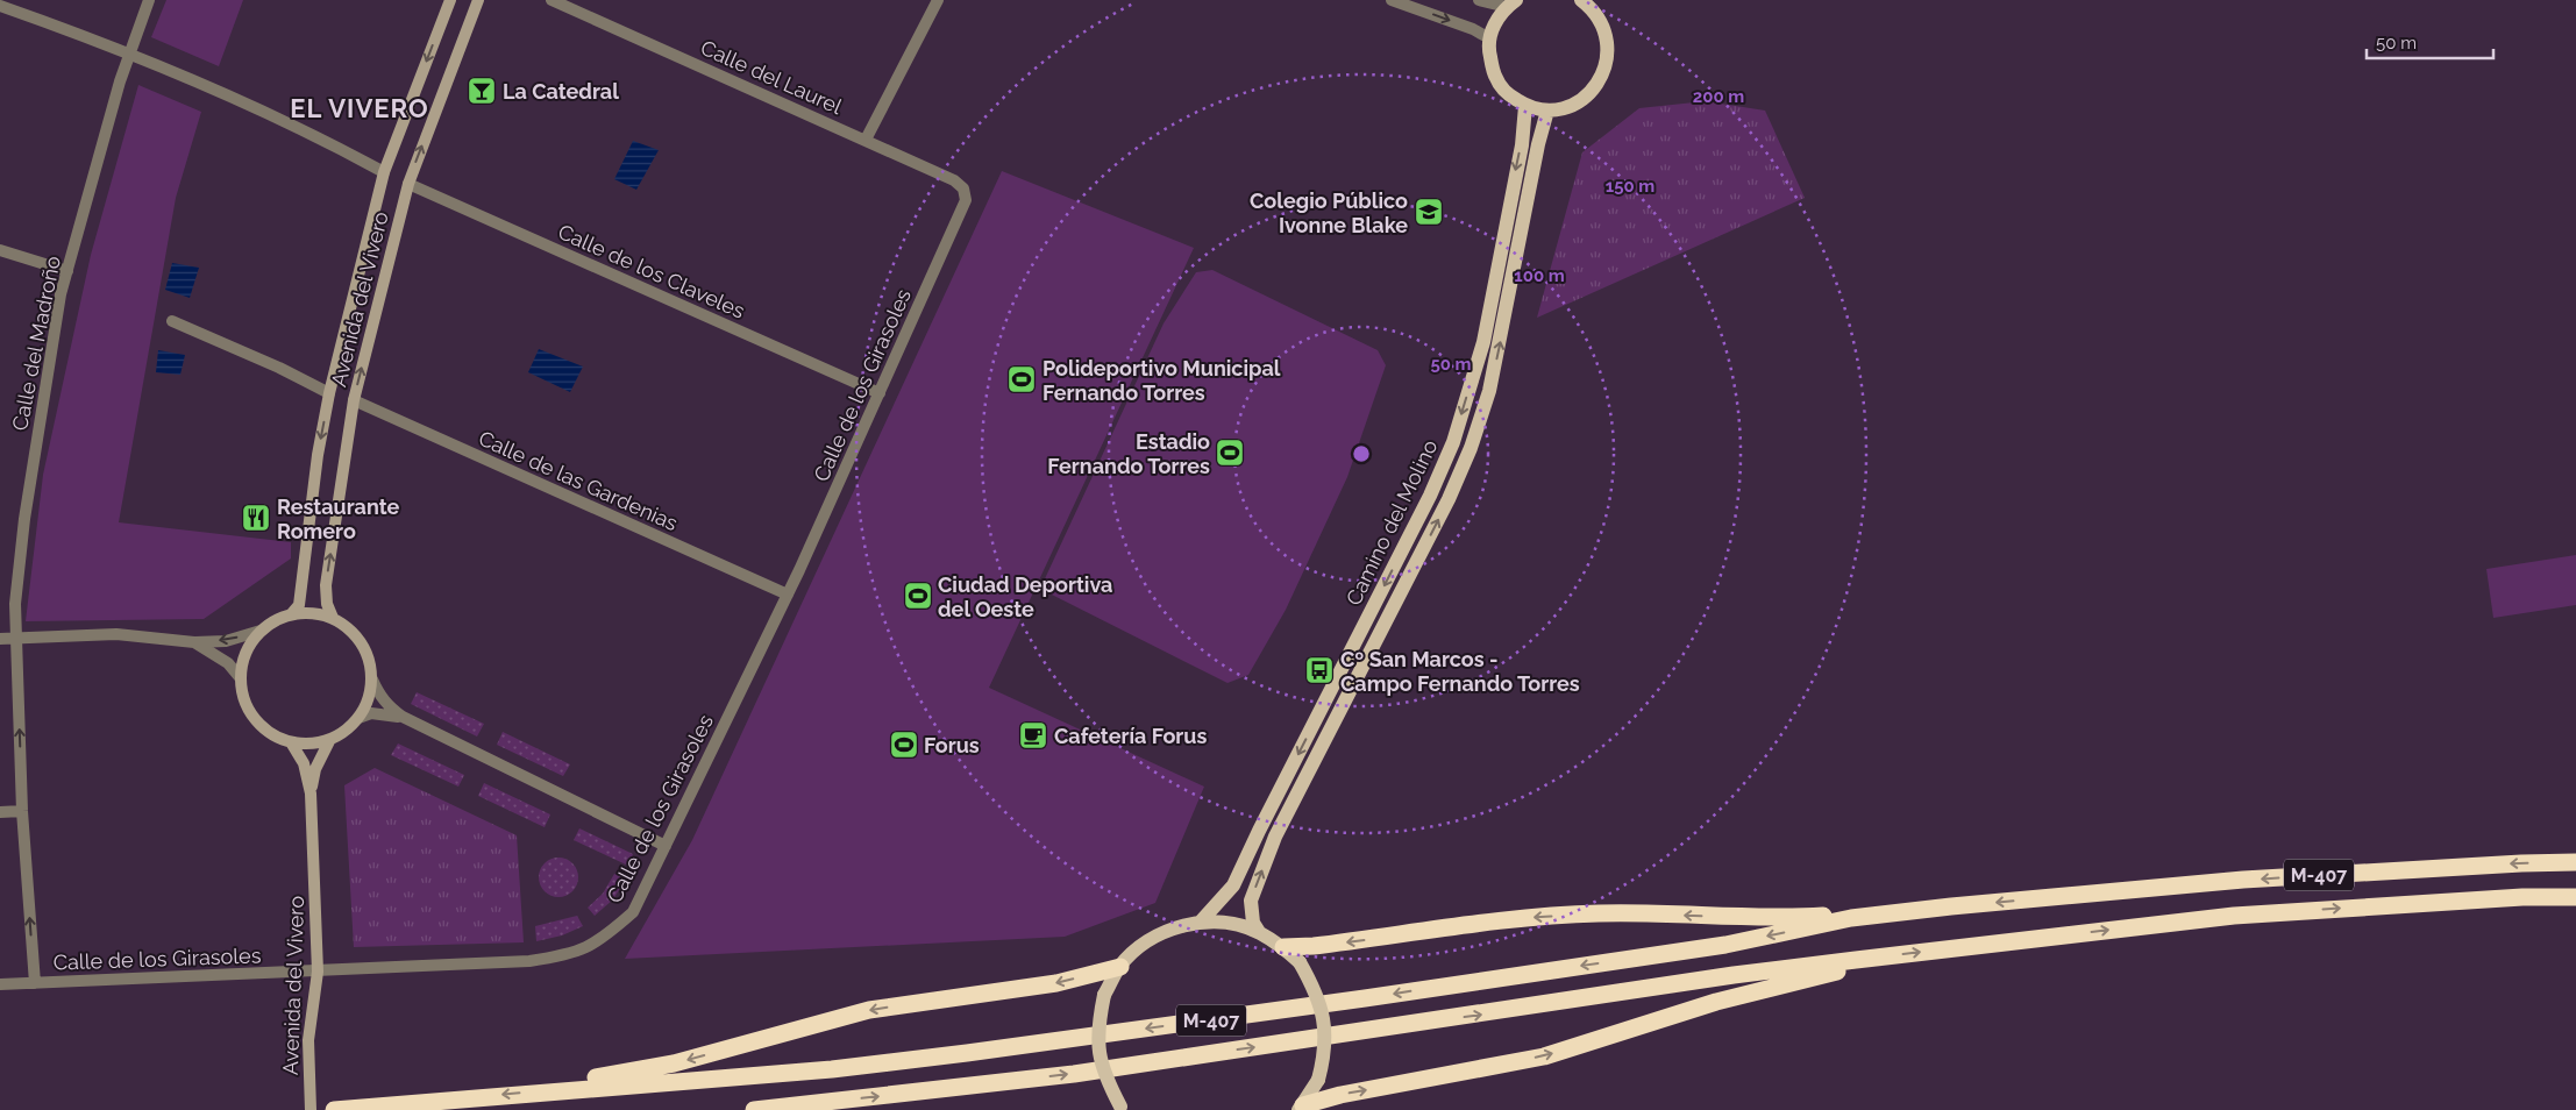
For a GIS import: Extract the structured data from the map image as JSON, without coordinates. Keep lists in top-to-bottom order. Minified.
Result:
{"streets":{"highway":["M-407"],"main road":["Avenida del Vivero","Camino del Molino"],"street":["Calle del Laurel","Calle de los Claveles","Calle del Madroño","Calle de los Girasoles","Calle de las Gardenias"]},"crossings":[["Calle del Laurel","Calle de los Girasoles"],["Calle de los Claveles","Avenida del Vivero"],["Calle de los Claveles","Calle de los Girasoles"],["Avenida del Vivero","Calle de los Girasoles"],["Avenida del Vivero","Calle de las Gardenias"],["Calle del Madroño","Calle de los Girasoles"],["Calle de los Girasoles","Calle de las Gardenias"]],"districts":["EL VIVERO"],"places":{"bar":["La Catedral"],"school or university":["Colegio Público Ivonne Blake"],"sports":["Polideportivo Municipal Fernando Torres","Estadio Fernando Torres","Ciudad Deportiva del Oeste","Forus"],"restaurant":["Restaurante Romero"],"bus stop":["Cº San Marcos - Campo Fernando Torres"],"cafe":["Cafetería Forus"]},"scale_bar":"50 m","rings":["200 m","150 m","100 m","50 m"]}
